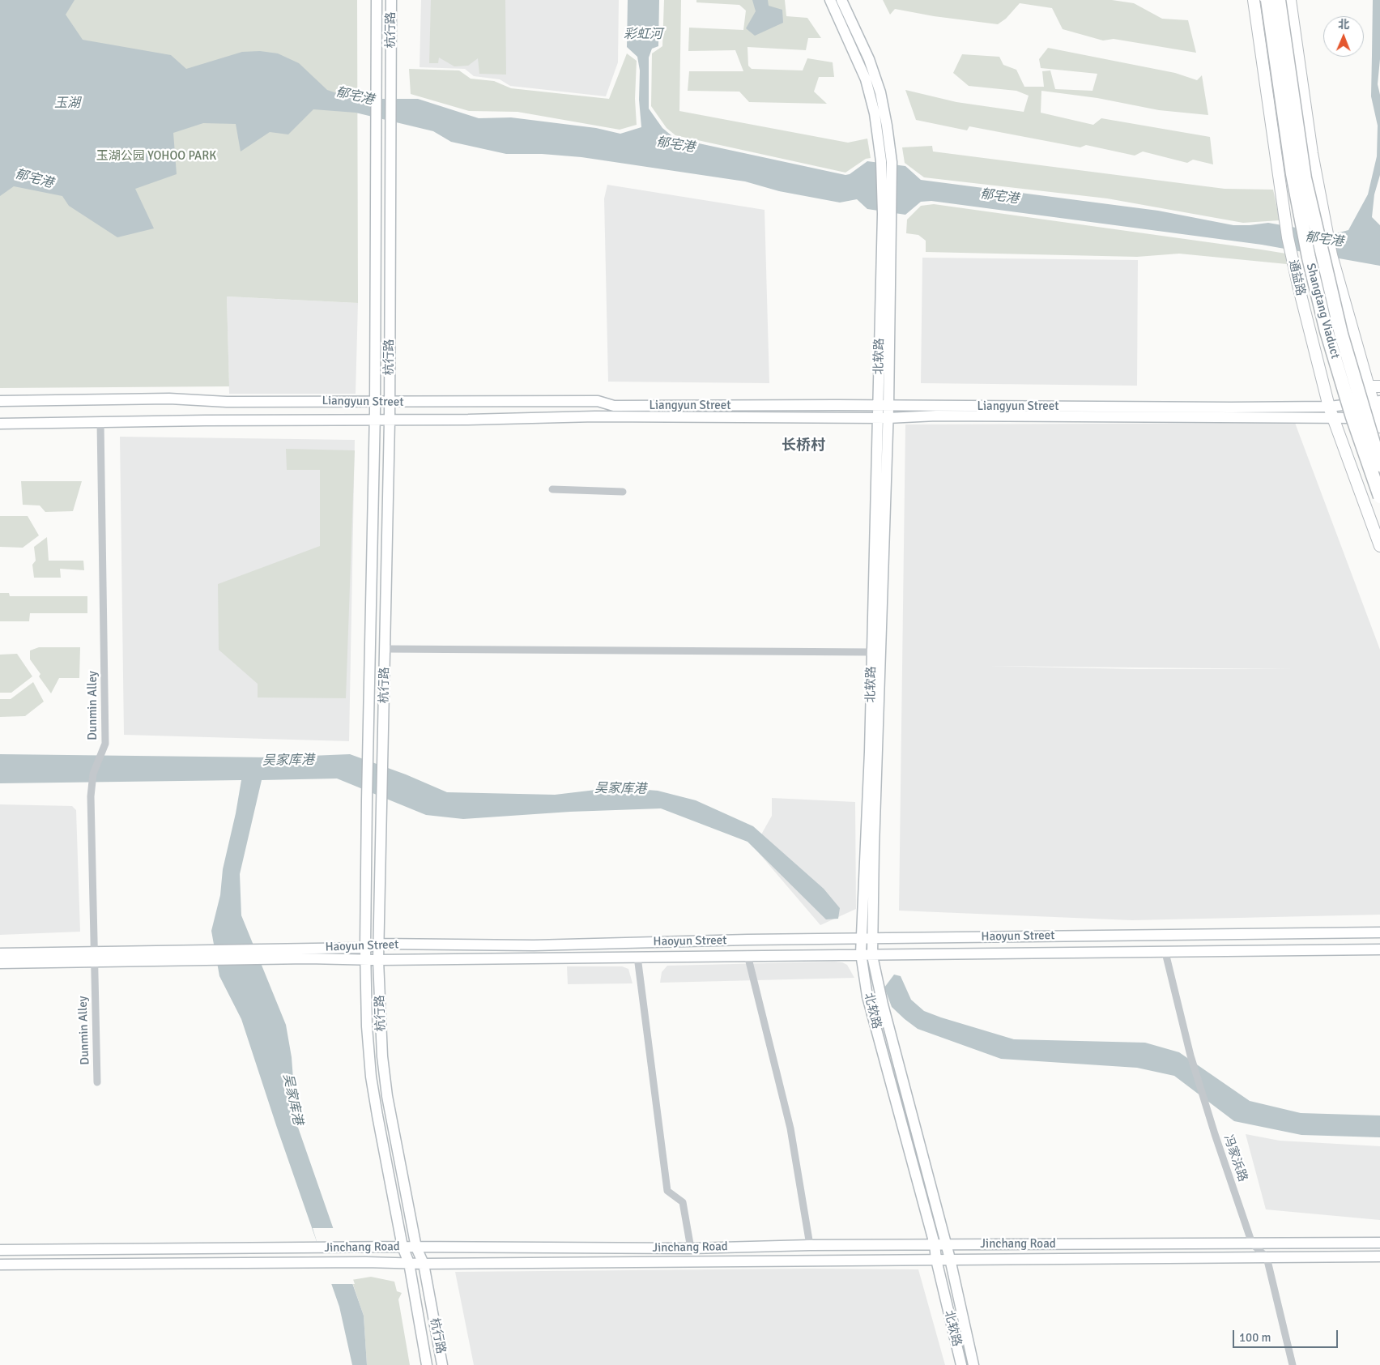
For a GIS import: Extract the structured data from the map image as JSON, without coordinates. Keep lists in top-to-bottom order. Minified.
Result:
{"streets":{"highway":["Shangtang Viaduct"],"main road":["杭行路","通益路","北软路","Liangyun Street","Haoyun Street","Jinchang Road"],"street":["Dunmin Alley","冯家浜路"]},"crossings":[["杭行路","Liangyun Street"],["杭行路","Haoyun Street"],["杭行路","Jinchang Road"],["通益路","Liangyun Street"],["北软路","Liangyun Street"],["北软路","Haoyun Street"],["北软路","Jinchang Road"],["Liangyun Street","Dunmin Alley"],["Dunmin Alley","Haoyun Street"],["Haoyun Street","冯家浜路"],["冯家浜路","Jinchang Road"]],"districts":["长桥村"],"water":["彩虹河","郁宅港","玉湖","吴家库港"],"parks":["玉湖公园 YOHOO PARK"],"scale_bar":"100 m","north":"top"}
